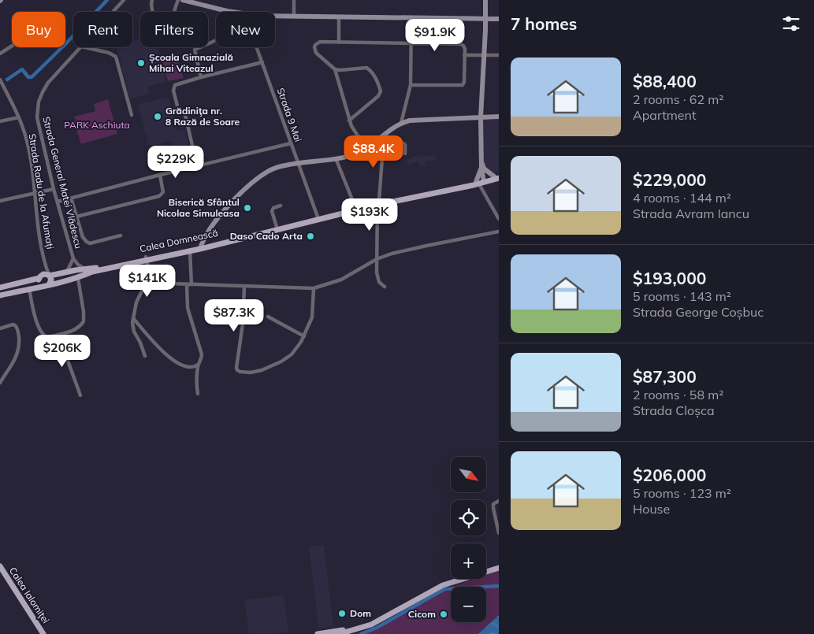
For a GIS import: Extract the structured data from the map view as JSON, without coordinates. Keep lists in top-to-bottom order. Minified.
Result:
{"streets":{"main road":["Calea Domnească","Calea Ialomiței"],"street":["Strada 9 Mai","Strada General Matei Vlădescu","Strada Radu de la Afumați"]},"crossings":[["Strada 9 Mai","Calea Domnească"],["Strada General Matei Vlădescu","Calea Domnească"],["Strada Radu de la Afumați","Calea Domnească"]],"parks":["PARK Aschiuta"],"places":["Școala Gimnazială Mihai Viteazul","Grădiniţa nr. 8 Rază de Soare","Biserică Sfântul Nicolae Simuleasa","Daso Cado Arta","Dom","Cicom"],"north":"bottom right","page":{"heading":"7 homes","chip":["Buy","Rent","Filters","New"],"price":["$91.9K","$88.4K","$229K","$193K","$141K","$87.3K","$206K"],"list":[{"name":"$88,400","note":"2 rooms · 62 m² · Apartment"},{"name":"$229,000","note":"4 rooms · 144 m² · Strada Avram Iancu"},{"name":"$193,000","note":"5 rooms · 143 m² · Strada George Coșbuc"},{"name":"$87,300","note":"2 rooms · 58 m² · Strada Cloșca"},{"name":"$206,000","note":"5 rooms · 123 m² · House"}],"map_buttons":["+","−"]}}
